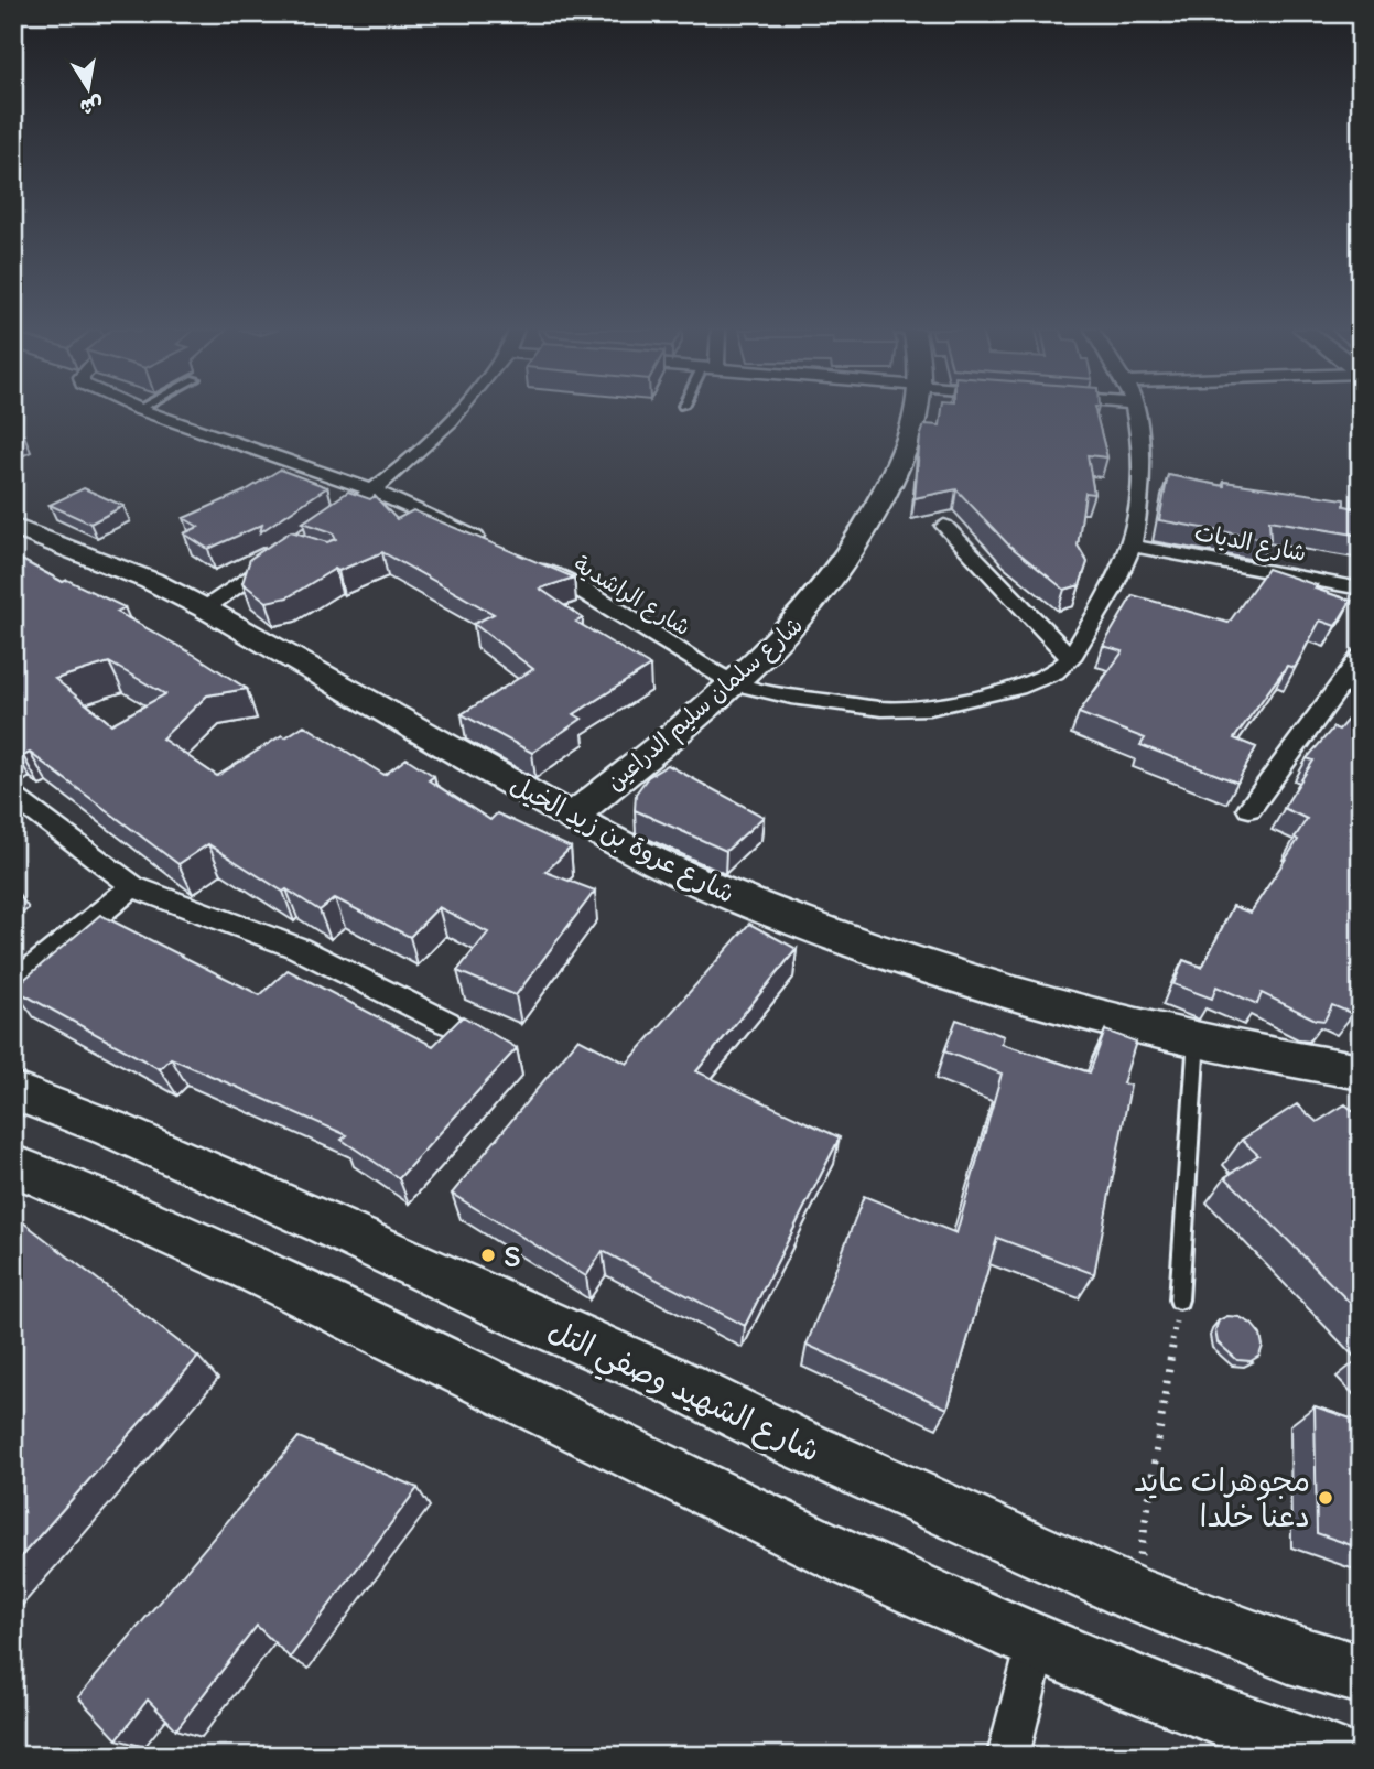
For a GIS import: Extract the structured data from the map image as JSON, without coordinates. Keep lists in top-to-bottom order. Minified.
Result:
{"streets":{"street":["شارع الديات","شارع الراشدية","شارع سلمان سليم الدراعين","شارع عروة بن زيد الخيل","شارع الشهيد وصفي التل"]},"crossings":[["شارع الراشدية","شارع سلمان سليم الدراعين"],["شارع سلمان سليم الدراعين","شارع عروة بن زيد الخيل"]],"places":["S","مجوهرات عايد دعنا خلدا"],"north":"bottom"}
